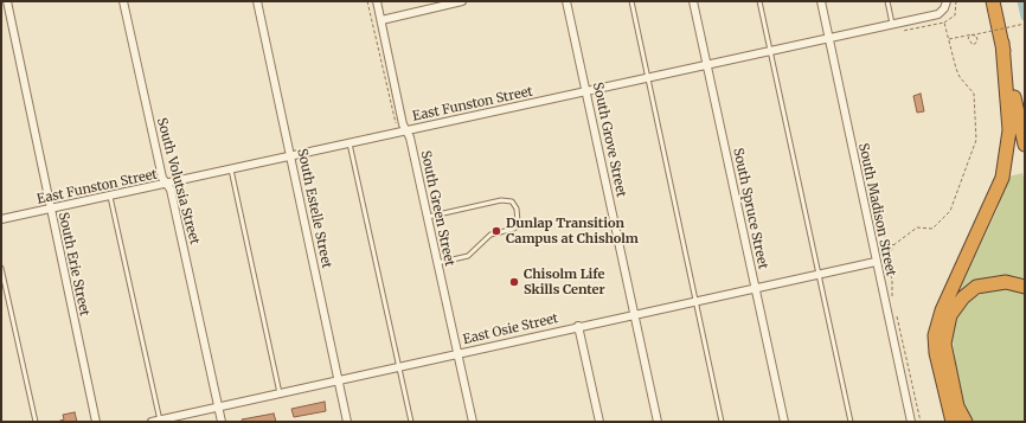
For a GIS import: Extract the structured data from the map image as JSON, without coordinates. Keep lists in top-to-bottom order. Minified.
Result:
{"streets":{"street":["East Funston Street","South Grove Street","South Volutsia Street","South Estelle Street","South Green Street","South Spruce Street","South Madison Street","South Erie Street","East Osie Street"]},"crossings":[["East Funston Street","South Grove Street"],["East Funston Street","South Volutsia Street"],["East Funston Street","South Estelle Street"],["East Funston Street","South Green Street"],["East Funston Street","South Spruce Street"],["East Funston Street","South Madison Street"],["East Funston Street","South Erie Street"],["South Grove Street","East Osie Street"],["South Volutsia Street","East Osie Street"],["South Estelle Street","East Osie Street"],["South Green Street","East Osie Street"],["South Spruce Street","East Osie Street"],["South Madison Street","East Osie Street"]],"places":["Dunlap Transition Campus at Chisholm","Chisolm Life Skills Center"]}
